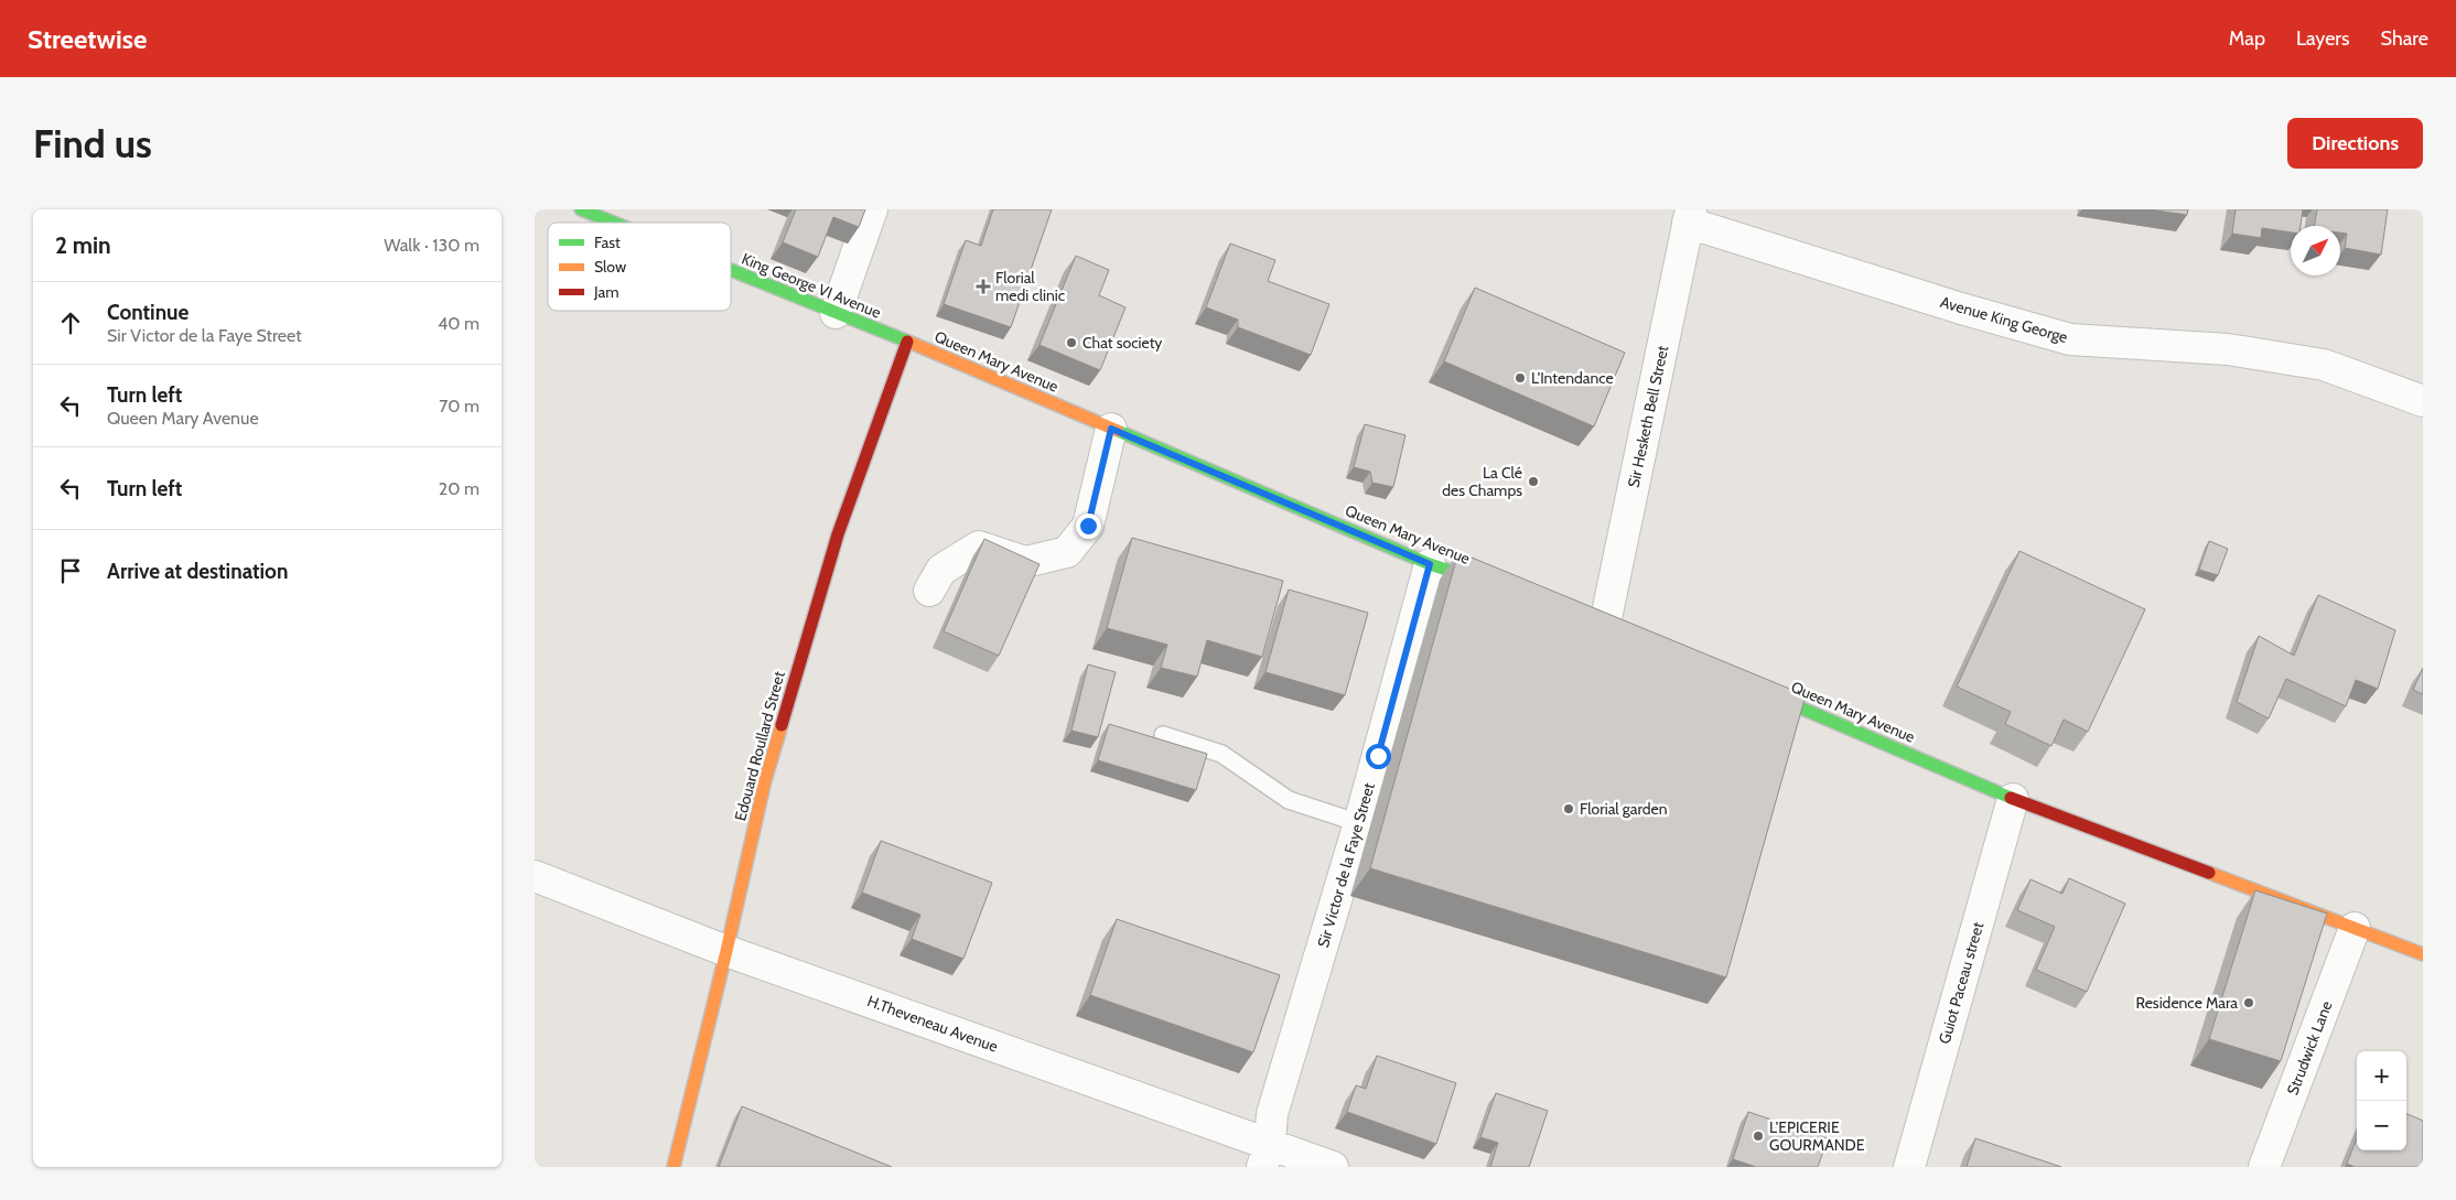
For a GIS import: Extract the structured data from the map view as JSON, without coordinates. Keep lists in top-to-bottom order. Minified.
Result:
{"streets":{"street":["King George VI Avenue","Avenue King George","Queen Mary Avenue","Sir Hesketh Bell Street","Edouard Roullard Street","Sir Victor de la Faye Street","Guiot Paceau street","H.Theveneau Avenue","Strudwick Lane"]},"crossings":[["King George VI Avenue","Queen Mary Avenue"],["King George VI Avenue","Edouard Roullard Street"],["Avenue King George","Sir Hesketh Bell Street"],["Queen Mary Avenue","Edouard Roullard Street"],["Queen Mary Avenue","Sir Victor de la Faye Street"],["Queen Mary Avenue","Guiot Paceau street"],["Queen Mary Avenue","Strudwick Lane"],["Edouard Roullard Street","H.Theveneau Avenue"],["Sir Victor de la Faye Street","H.Theveneau Avenue"]],"places":{"health":["Florial medi clinic"],"other":["Chat society","L'Intendance","La Clé des Champs","Florial garden","Residence Mara","L'EPICERIE GOURMANDE"]},"legend":["Fast","Slow","Jam"],"north":"top right","page":{"header":"Streetwise","nav":["Map","Layers","Share"],"buttons":"Directions","title":"Find us","heading":["2 min","Walk · 130 m"],"list":[["Continue","Sir Victor de la Faye Street","40 m"],["Turn left","Queen Mary Avenue","70 m"],["Turn left","20 m"],"Arrive at destination"],"map_buttons":["+","−"]}}
